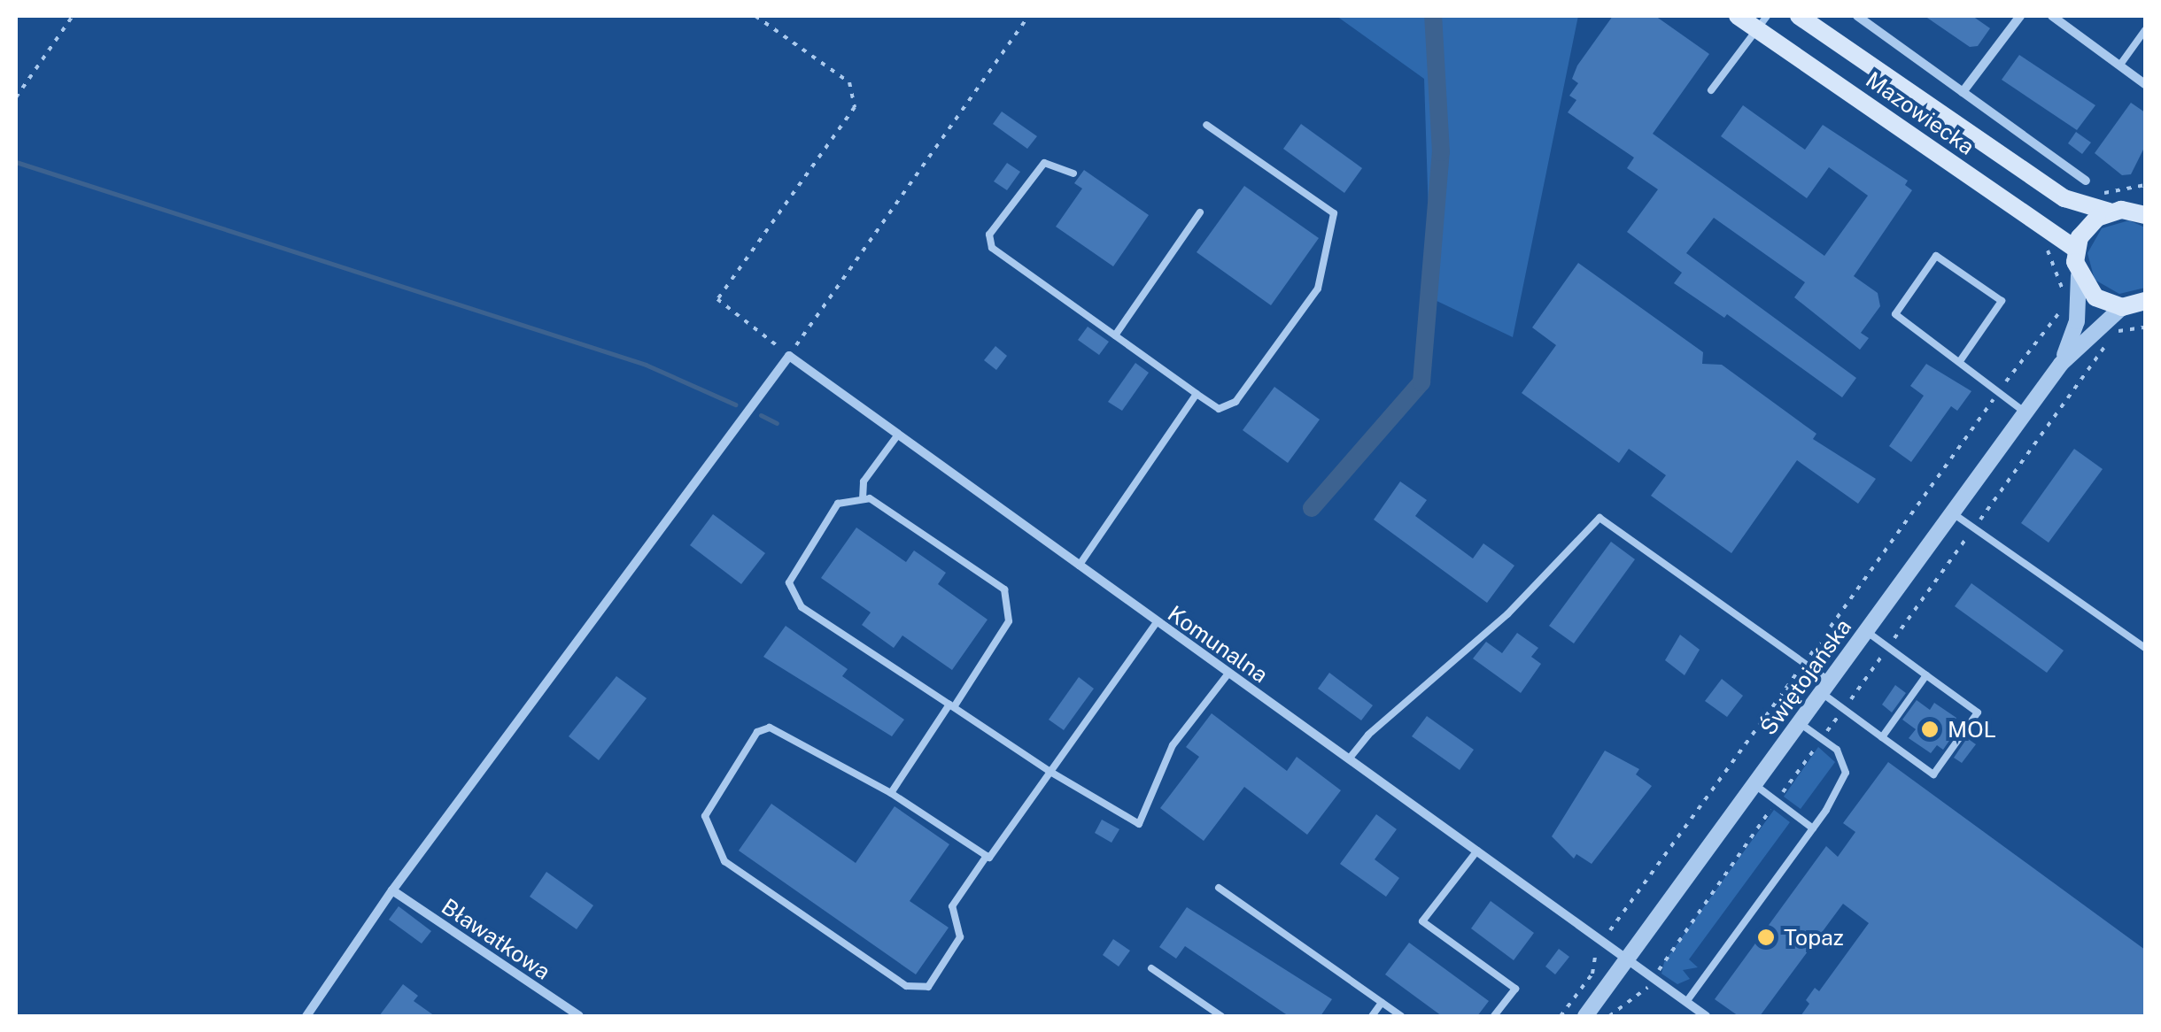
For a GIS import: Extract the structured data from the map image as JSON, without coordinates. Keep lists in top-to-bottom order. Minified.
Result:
{"streets":{"main road":["Mazowiecka"],"street":["Komunalna","Świętojańska","Bławatkowa"]},"crossings":[["Komunalna","Świętojańska"]],"places":["MOL","Topaz"]}
